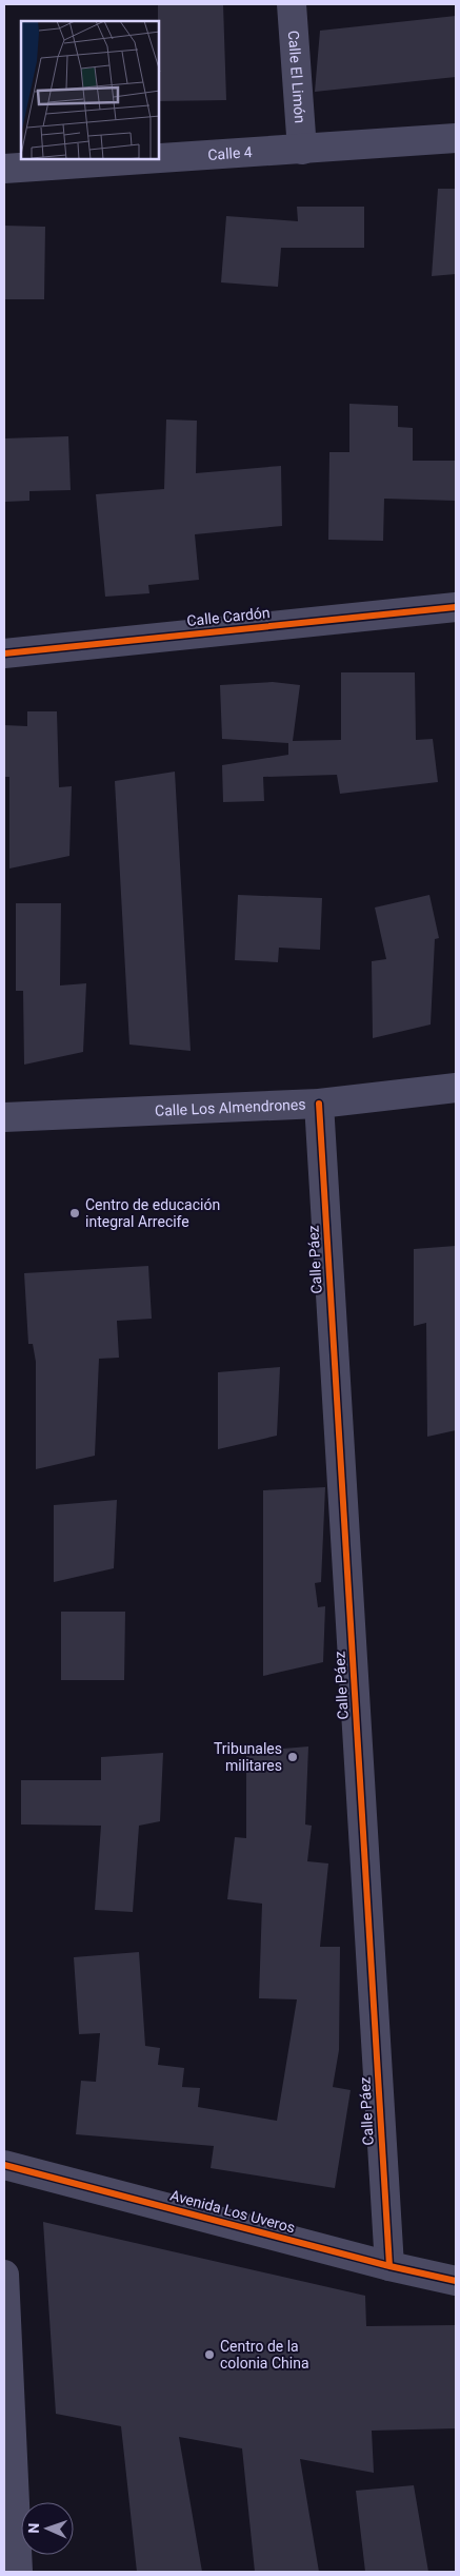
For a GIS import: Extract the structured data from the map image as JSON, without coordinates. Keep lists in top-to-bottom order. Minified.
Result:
{"streets":{"street":["Calle El Limón","Calle 4","Calle Cardón","Calle Los Almendrones","Calle Páez","Avenida Los Uveros"]},"crossings":[["Calle El Limón","Calle 4"],["Calle Los Almendrones","Calle Páez"],["Calle Páez","Avenida Los Uveros"]],"places":["Centro de educación integral Arrecife","Tribunales militares","Centro de la colonia China"],"north":"left"}
